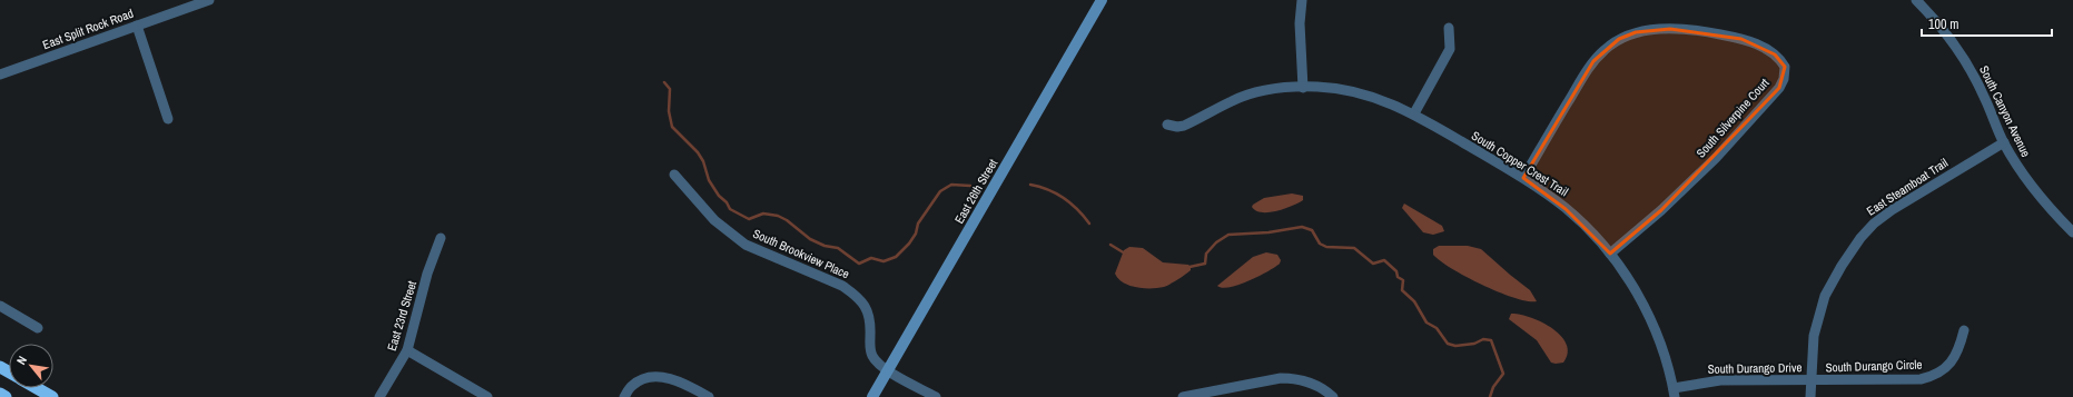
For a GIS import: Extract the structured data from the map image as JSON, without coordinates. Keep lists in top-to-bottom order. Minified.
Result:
{"streets":{"main road":["East 26th Street"],"street":["East Split Rock Road","South Canyon Avenue","South Silverpine Court","South Copper Crest Trail","East Steamboat Trail","South Brookview Place","East 23rd Street","South Durango Circle","South Durango Drive"]},"crossings":[["South Canyon Avenue","East Steamboat Trail"],["South Silverpine Court","South Copper Crest Trail"],["South Copper Crest Trail","South Durango Drive"],["East Steamboat Trail","South Durango Circle"],["East Steamboat Trail","South Durango Drive"],["East 26th Street","South Brookview Place"],["South Durango Circle","South Durango Drive"]],"scale_bar":"100 m","north":"top left"}
